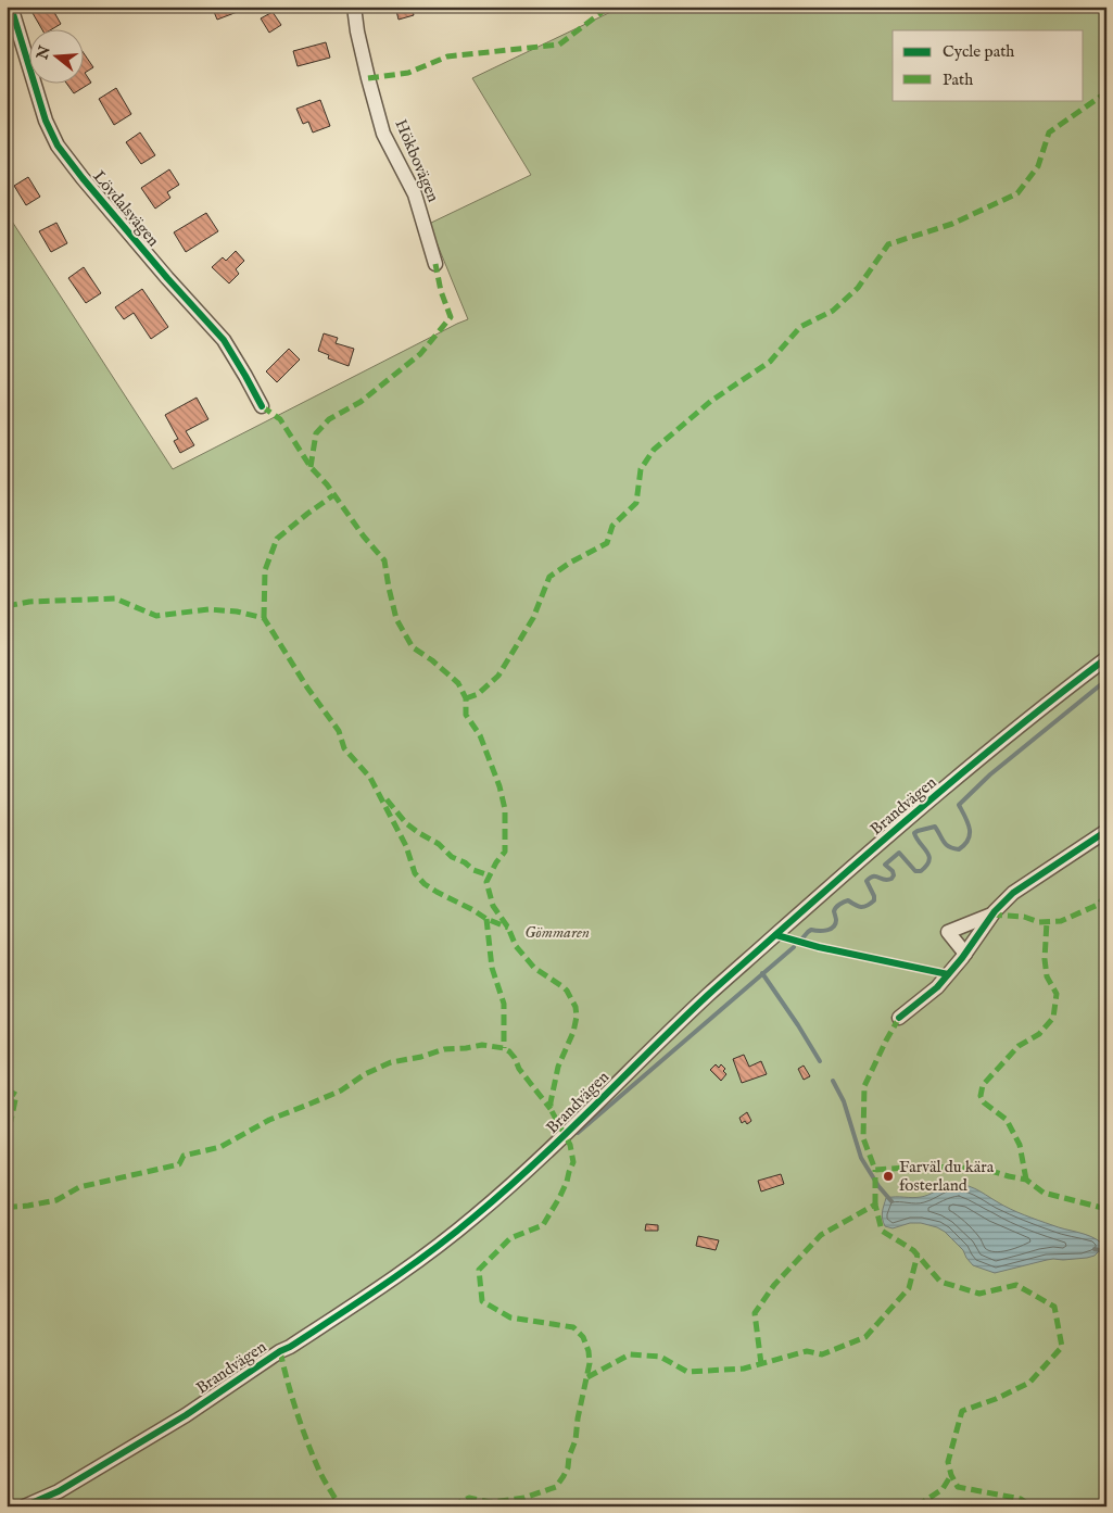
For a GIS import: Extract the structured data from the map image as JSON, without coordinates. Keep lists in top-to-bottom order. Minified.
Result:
{"streets":{"street":["Hökbovägen","Lövdalsvägen","Brandvägen"]},"parks":["Gömmaren"],"places":["Farväl du kära fosterland"],"legend":["Cycle path","Path"],"north":"left"}
